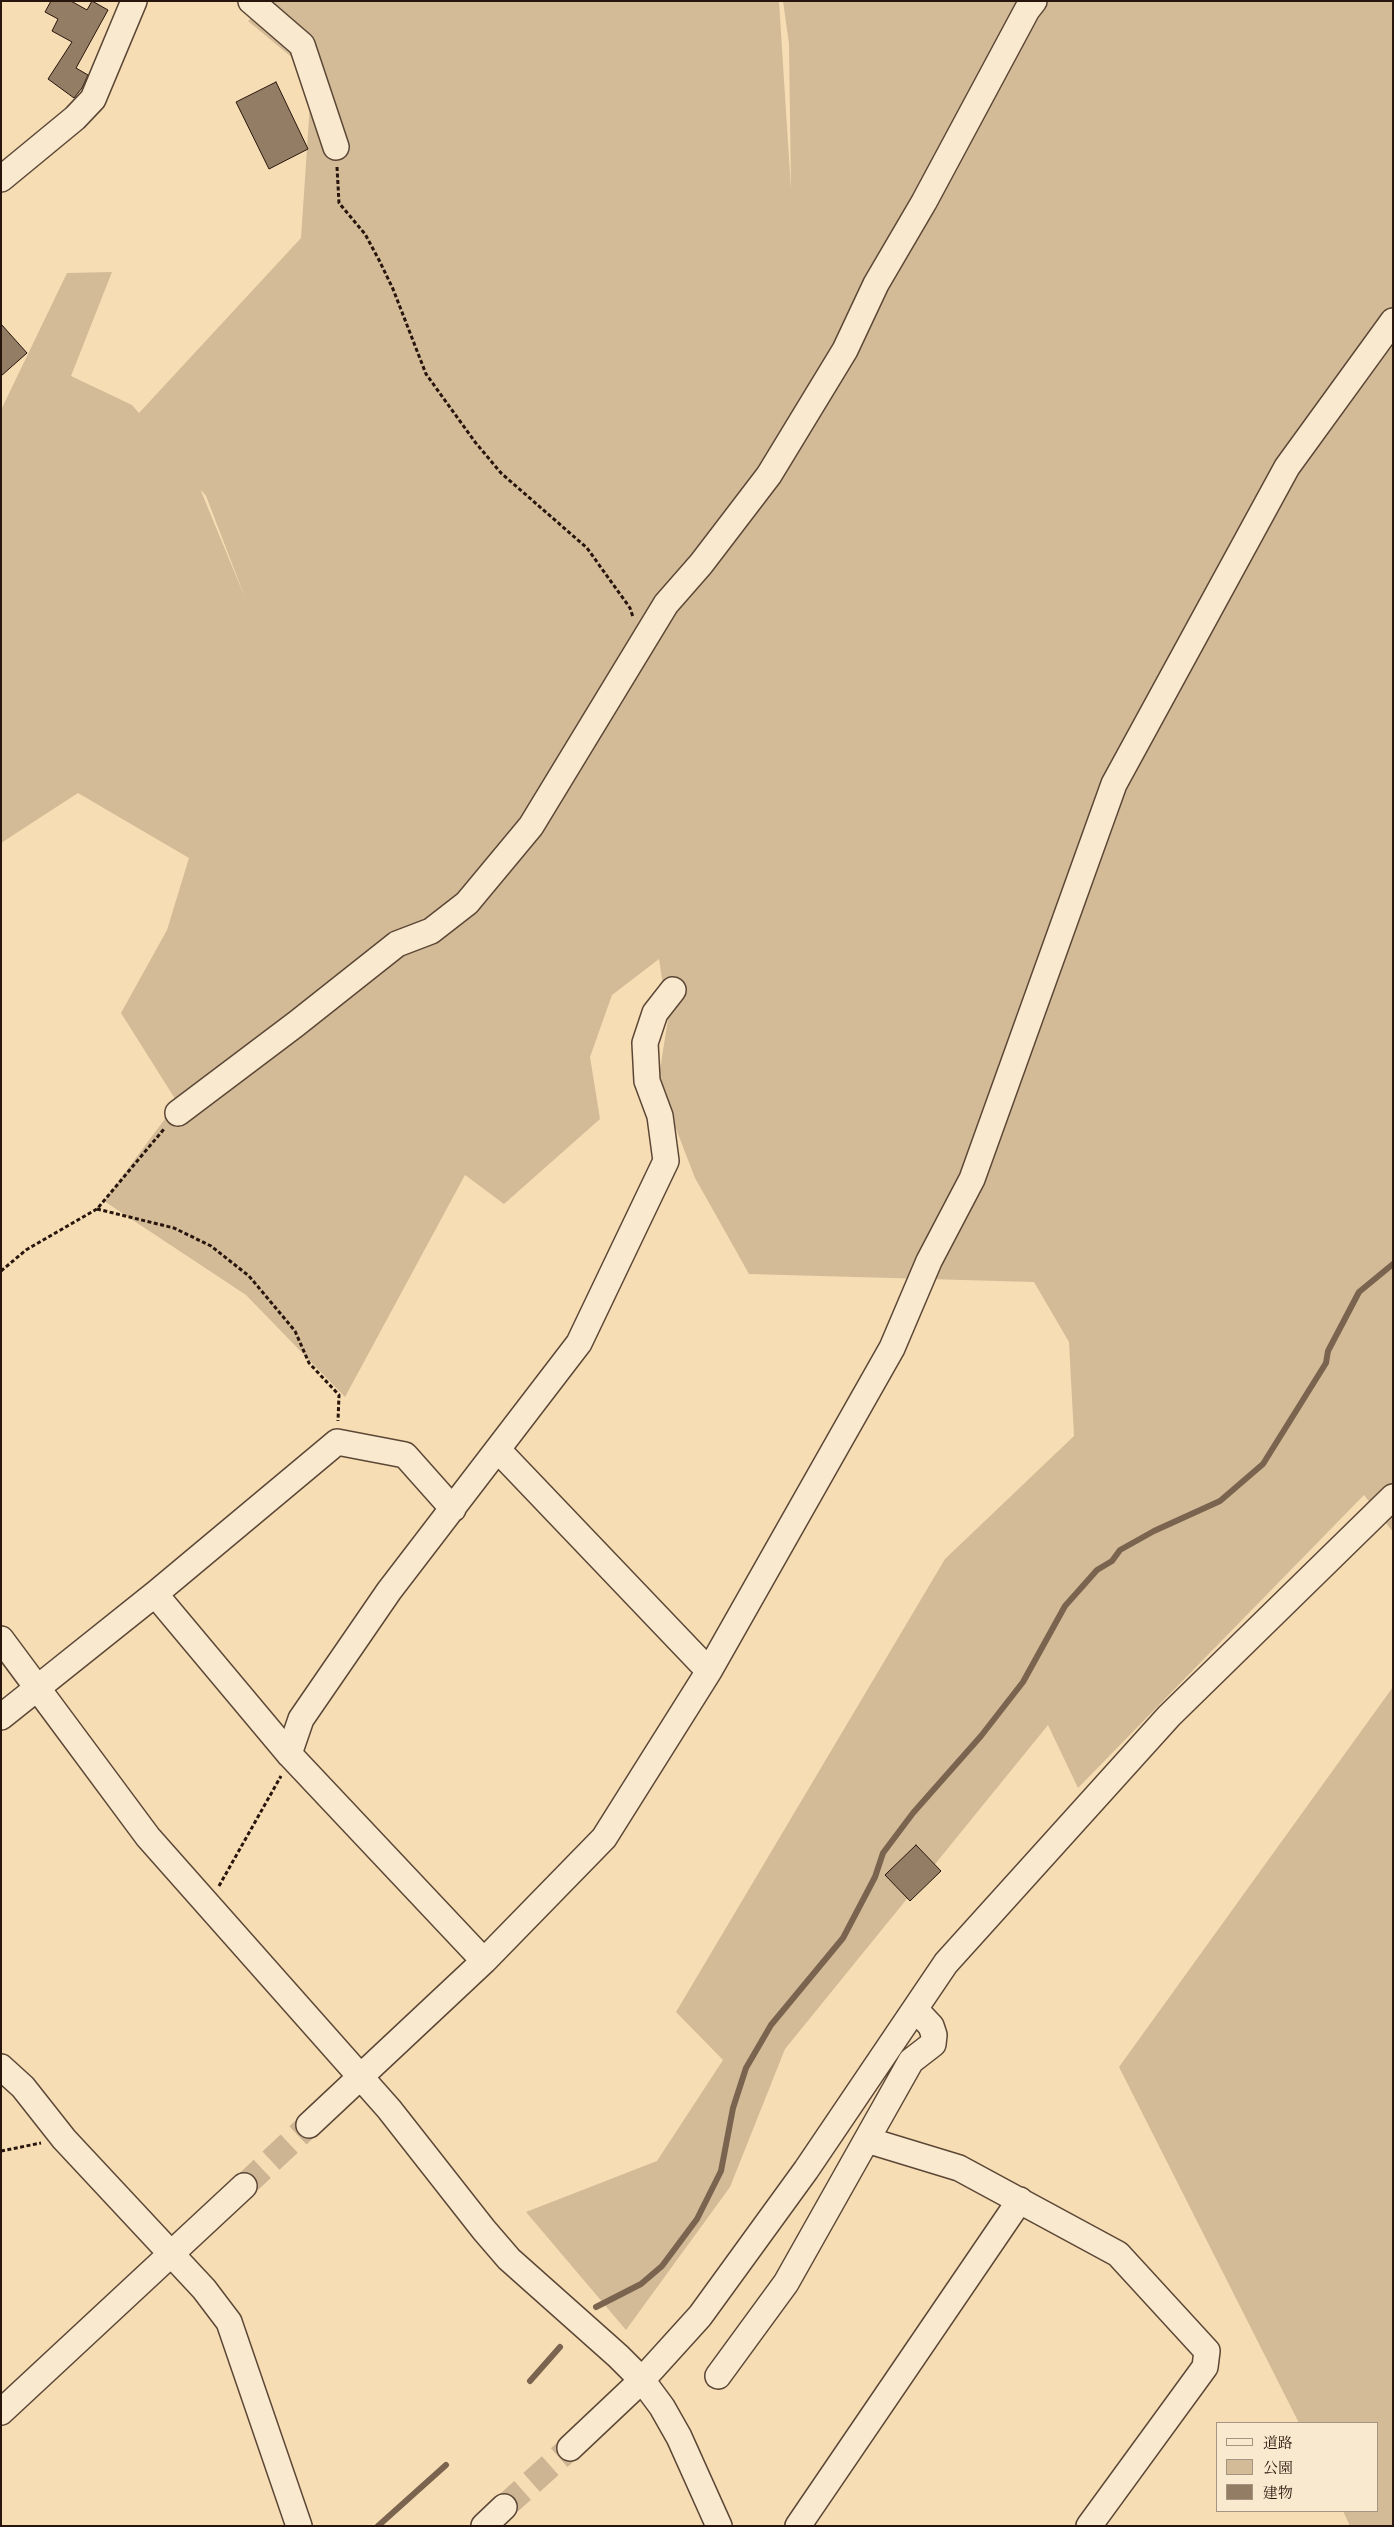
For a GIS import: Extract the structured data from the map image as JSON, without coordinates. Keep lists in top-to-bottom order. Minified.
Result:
{"legend":["道路","公園","建物"]}
